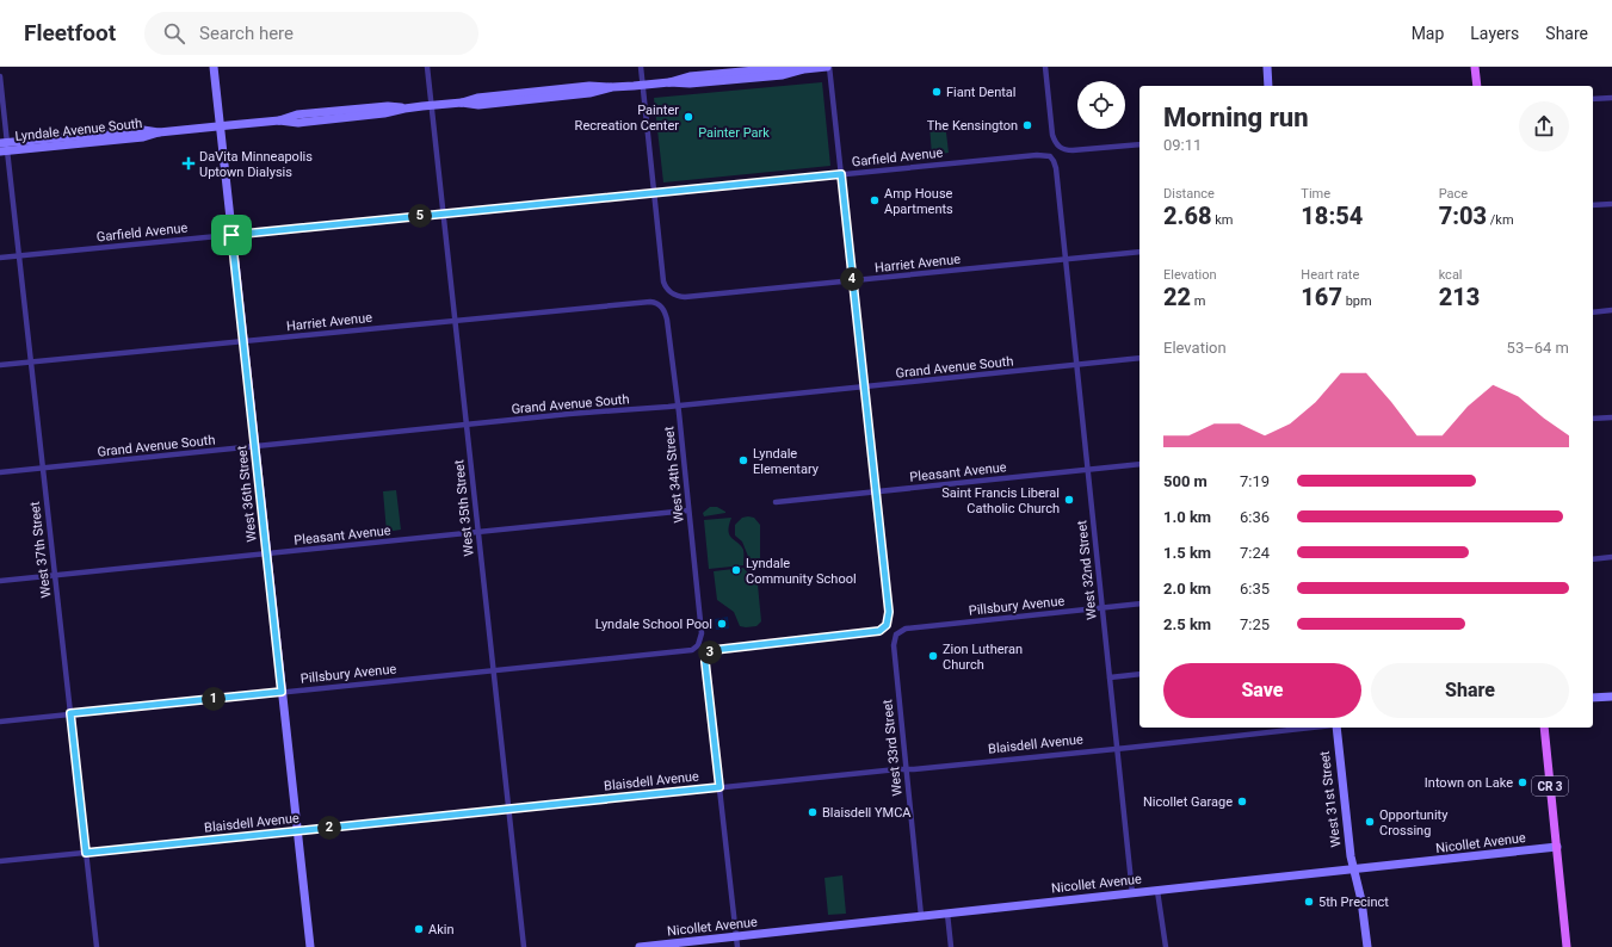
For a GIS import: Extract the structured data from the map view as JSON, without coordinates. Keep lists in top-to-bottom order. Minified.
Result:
{"streets":{"main road":["Lyndale Avenue South","West 36th Street","CR 3","West 31st Street","Nicollet Avenue"],"street":["Garfield Avenue","Harriet Avenue","Grand Avenue South","Pleasant Avenue","West 34th Street","West 35th Street","West 37th Street","West 32nd Street","Pillsbury Avenue","Blaisdell Avenue","West 33rd Street"]},"crossings":[["Lyndale Avenue South","West 36th Street"],["Lyndale Avenue South","West 35th Street"],["Lyndale Avenue South","West 37th Street"],["Garfield Avenue","Harriet Avenue"],["Garfield Avenue","West 36th Street"],["Garfield Avenue","West 35th Street"],["Garfield Avenue","West 37th Street"],["Garfield Avenue","West 32nd Street"],["Harriet Avenue","West 34th Street"],["Harriet Avenue","West 36th Street"],["Harriet Avenue","West 35th Street"],["Harriet Avenue","West 37th Street"],["Harriet Avenue","West 32nd Street"],["Grand Avenue South","West 34th Street"],["Grand Avenue South","West 36th Street"],["Grand Avenue South","West 35th Street"],["Grand Avenue South","West 37th Street"],["Grand Avenue South","West 32nd Street"],["Pleasant Avenue","West 34th Street"],["Pleasant Avenue","West 36th Street"],["Pleasant Avenue","West 35th Street"],["Pleasant Avenue","West 37th Street"],["Pleasant Avenue","West 32nd Street"],["West 34th Street","Pillsbury Avenue"],["West 36th Street","Pillsbury Avenue"],["West 36th Street","Blaisdell Avenue"],["West 35th Street","Pillsbury Avenue"],["West 35th Street","Blaisdell Avenue"],["West 37th Street","Pillsbury Avenue"],["West 37th Street","Blaisdell Avenue"],["West 32nd Street","Pillsbury Avenue"],["West 32nd Street","Blaisdell Avenue"],["West 32nd Street","Nicollet Avenue"],["Pillsbury Avenue","West 33rd Street"],["Blaisdell Avenue","West 33rd Street"],["West 33rd Street","Nicollet Avenue"],["CR 3","Nicollet Avenue"],["West 31st Street","Nicollet Avenue"]],"parks":["Painter Park"],"places":{"other":["Fiant Dental","Painter Recreation Center","The Kensington","Amp House Apartments","Lyndale Elementary","Saint Francis Liberal Catholic Church","Lyndale Community School","Lyndale School Pool","Zion Lutheran Church","Intown on Lake","Nicollet Garage","Blaisdell YMCA","Opportunity Crossing","5th Precinct","Akin"],"health":["DaVita Minneapolis Uptown Dialysis"]},"page":{"header":"Fleetfoot","search":"Search here","nav":["Map","Layers","Share"],"heading":["Morning run","09:11"],"stats":[["Distance","2.68 km"],["Time","18:54"],["Pace","7:03 /km"],["Elevation","22 m"],["Heart rate","167 bpm"],["kcal","213"]],"pins":["5","4","3","1","2"],"chart":["Elevation","53–64 m"],"list":[{"name":"500 m","note":"7:19"},{"name":"1.0 km","note":"6:36"},{"name":"1.5 km","note":"7:24"},{"name":"2.0 km","note":"6:35"},{"name":"2.5 km","note":"7:25"}],"buttons":["Save","Share"]}}
